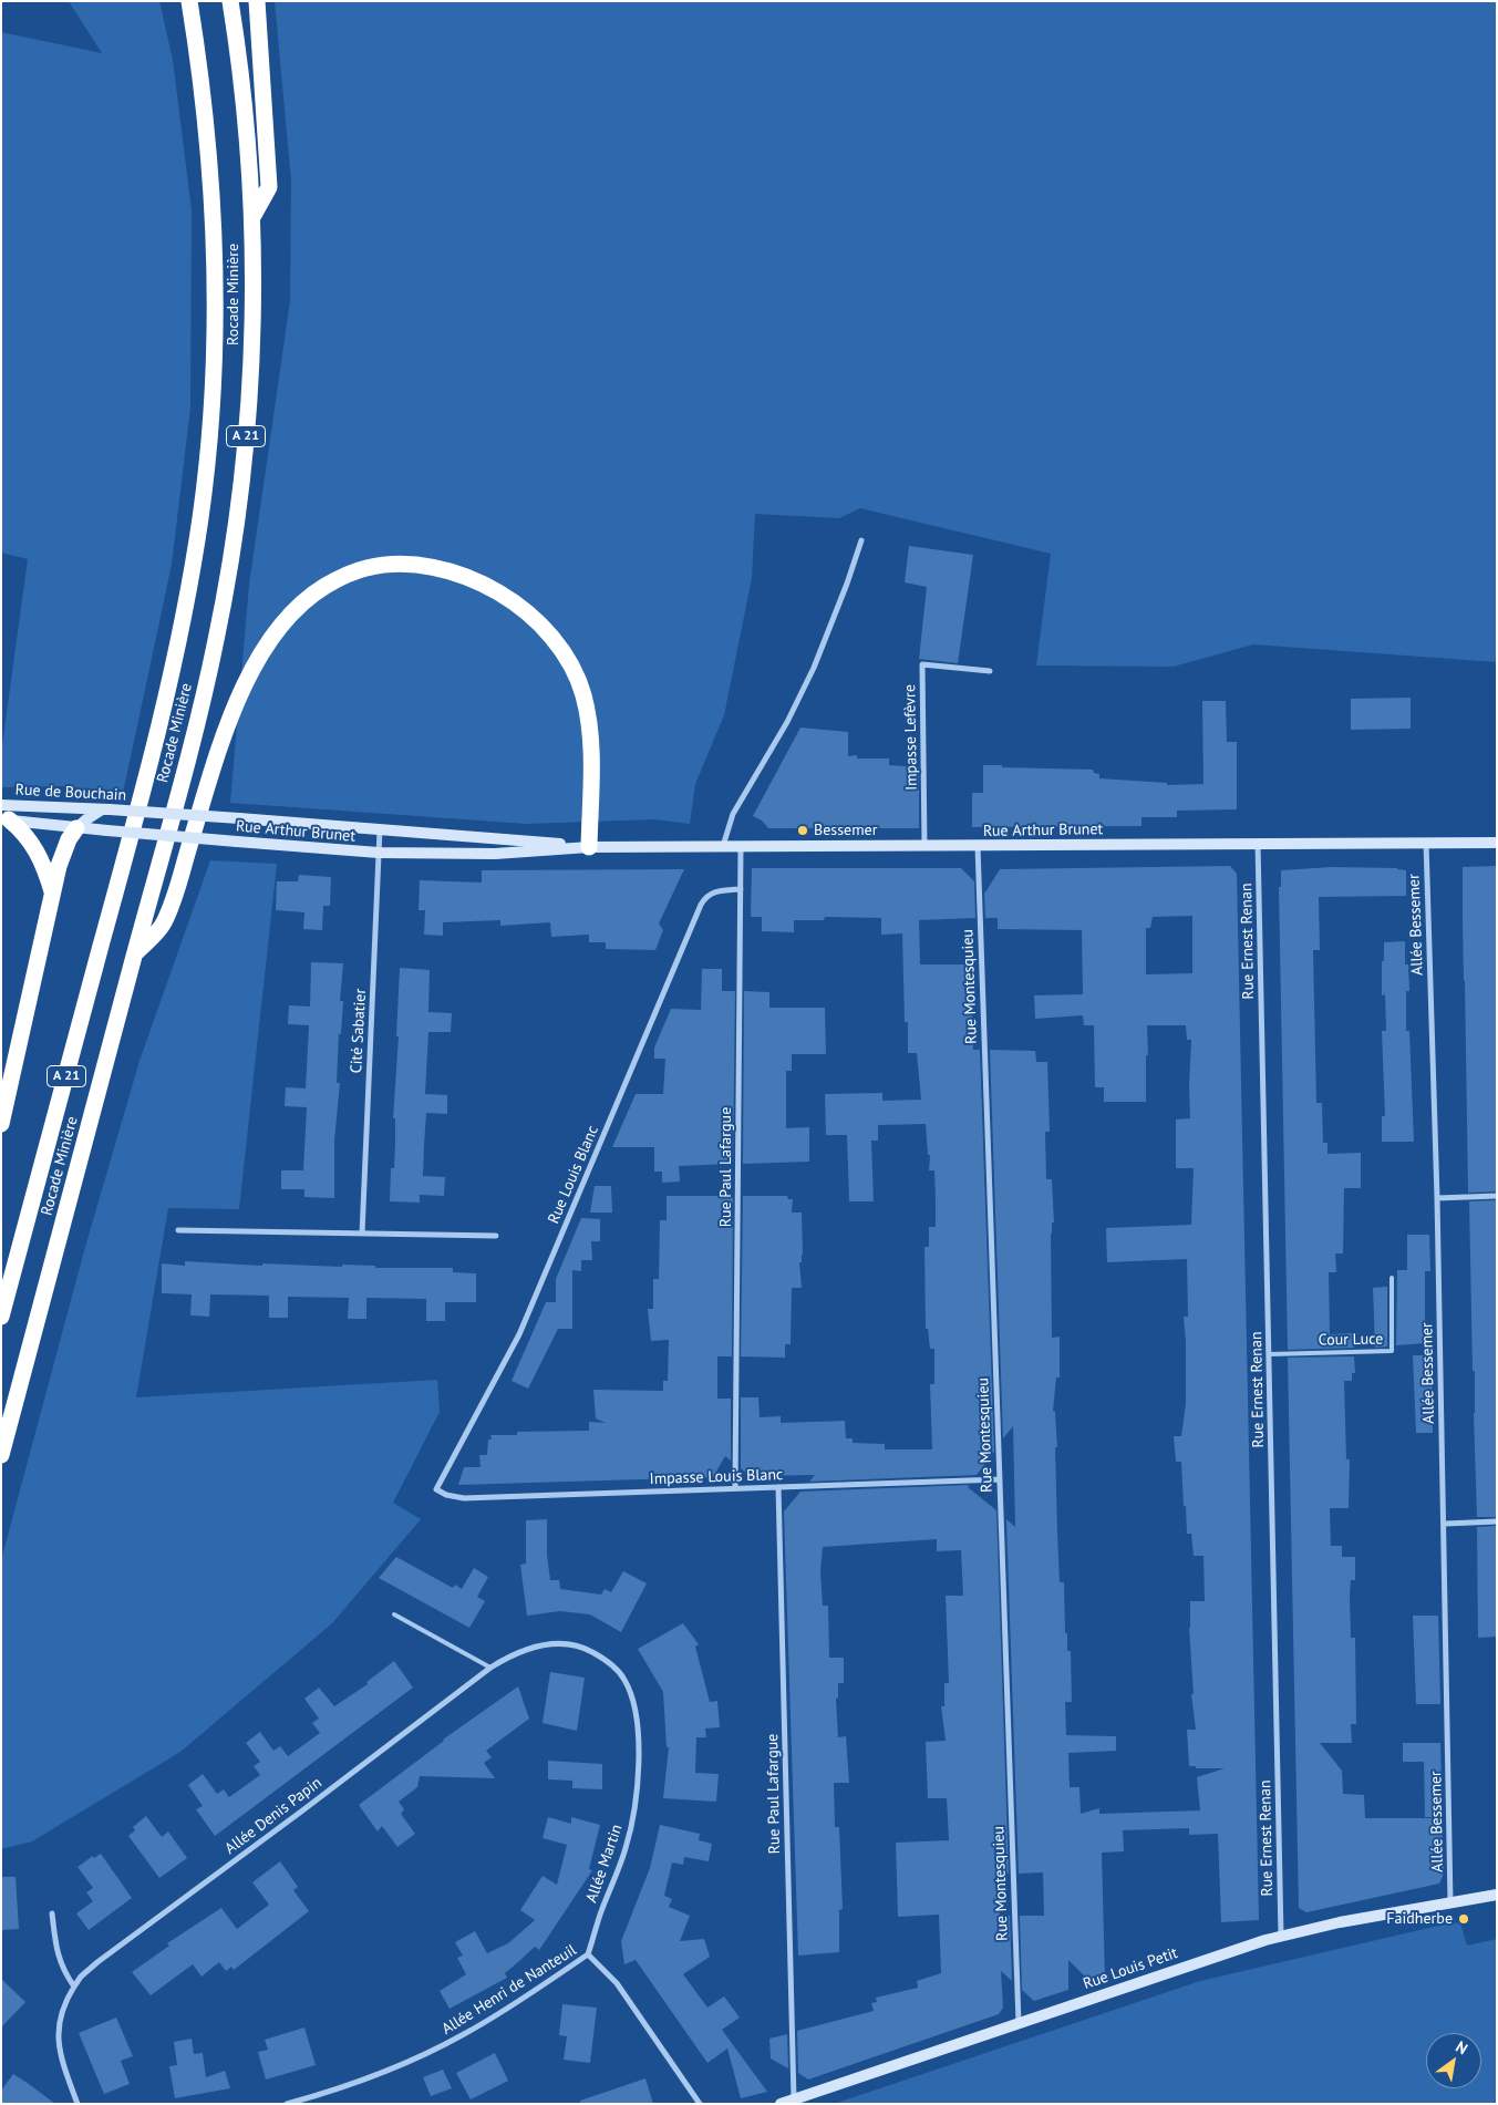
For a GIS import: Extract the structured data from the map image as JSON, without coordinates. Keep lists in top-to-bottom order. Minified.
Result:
{"streets":{"highway":["Rocade Minière","A 21"],"street":["Impasse Lefèvre","Rue de Bouchain","Rue Arthur Brunet","Allée Bessemer","Rue Ernest Renan","Rue Montesquieu","Cité Sabatier","Rue Paul Lafargue","Rue Louis Blanc","Impasse Louis Blanc","Allée Denis Papin","Allée Martin","Rue Louis Petit","Allée Henri de Nanteuil"],"lane":["Cour Luce"]},"crossings":[["Impasse Lefèvre","Rue Arthur Brunet"],["Rue de Bouchain","Rue Arthur Brunet"],["Rue Arthur Brunet","Allée Bessemer"],["Rue Arthur Brunet","Rue Ernest Renan"],["Rue Arthur Brunet","Rue Montesquieu"],["Rue Arthur Brunet","Cité Sabatier"],["Rue Arthur Brunet","Rue Paul Lafargue"],["Allée Bessemer","Rue Louis Petit"],["Rue Ernest Renan","Cour Luce"],["Rue Ernest Renan","Rue Louis Petit"],["Rue Montesquieu","Impasse Louis Blanc"],["Rue Montesquieu","Rue Louis Petit"],["Rue Paul Lafargue","Rue Louis Blanc"],["Rue Paul Lafargue","Impasse Louis Blanc"],["Rue Paul Lafargue","Rue Louis Petit"],["Rue Louis Blanc","Impasse Louis Blanc"],["Allée Denis Papin","Allée Martin"],["Allée Martin","Allée Henri de Nanteuil"]],"places":["Bessemer","Faidherbe"],"north":"top right"}
